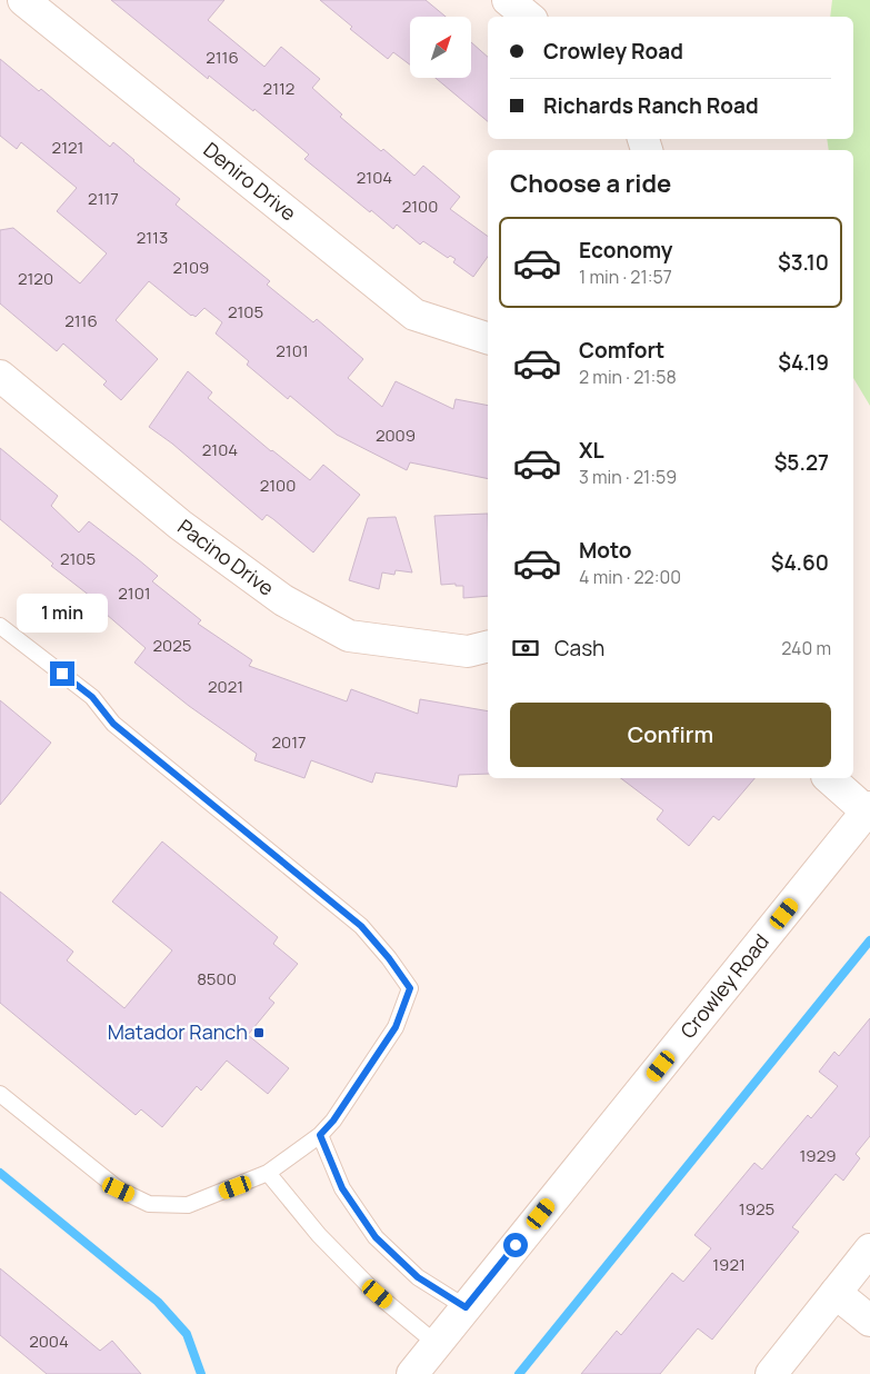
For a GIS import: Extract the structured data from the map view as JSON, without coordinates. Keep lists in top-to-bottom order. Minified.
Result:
{"streets":{"street":["Deniro Drive","Pacino Drive","Crowley Road"]},"places":{"transit":["Matador Ranch"]},"house_numbers":["2116","2112","2121","2104","2117","2100","2113","2109","2120","2105","2116","2101","2009","2104","2100","2105","2101","2025","2021","2017","8500","1929","1925","1921","2004"],"north":"top right","page":{"banner":["Crowley Road","Richards Ranch Road"],"heading":"Choose a ride","list":[{"name":"Economy","note":"1 min · 21:57","value":"$3.10"},{"name":"Comfort","note":"2 min · 21:58","value":"$4.19"},{"name":"XL","note":"3 min · 21:59","value":"$5.27"},{"name":"Moto","note":"4 min · 22:00","value":"$4.60"}],"bubble":"1 min","pay":["Cash","240 m"],"buttons":"Confirm"}}
